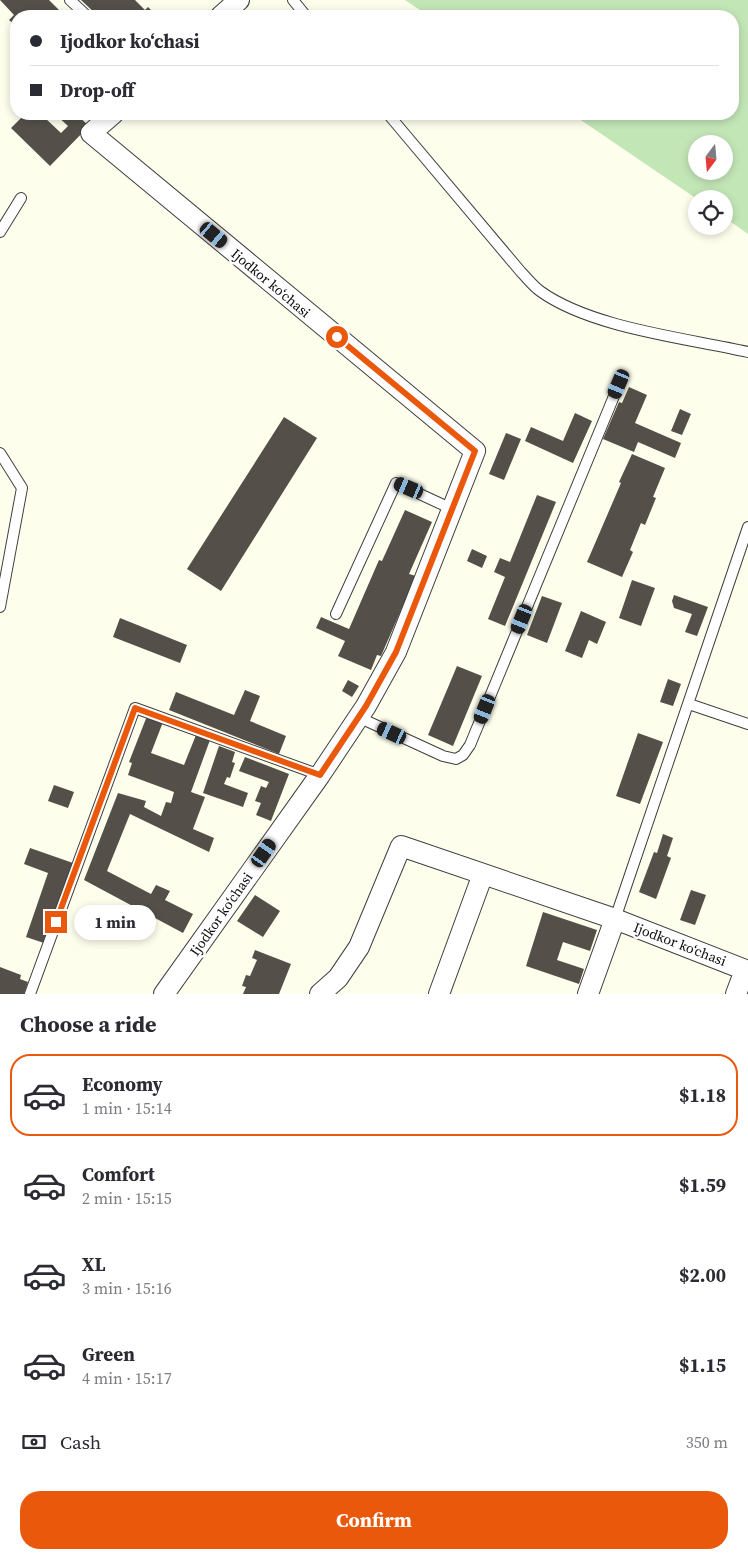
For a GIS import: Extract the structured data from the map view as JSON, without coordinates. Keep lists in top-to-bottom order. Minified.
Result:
{"streets":{"street":["Ijodkor koʻchasi"]},"north":"bottom","page":{"banner":["Ijodkor koʻchasi","Drop-off"],"bubble":"1 min","heading":"Choose a ride","list":[{"name":"Economy","note":"1 min · 15:14","value":"$1.18"},{"name":"Comfort","note":"2 min · 15:15","value":"$1.59"},{"name":"XL","note":"3 min · 15:16","value":"$2.00"},{"name":"Green","note":"4 min · 15:17","value":"$1.15"}],"pay":["Cash","350 m"],"buttons":"Confirm"}}
